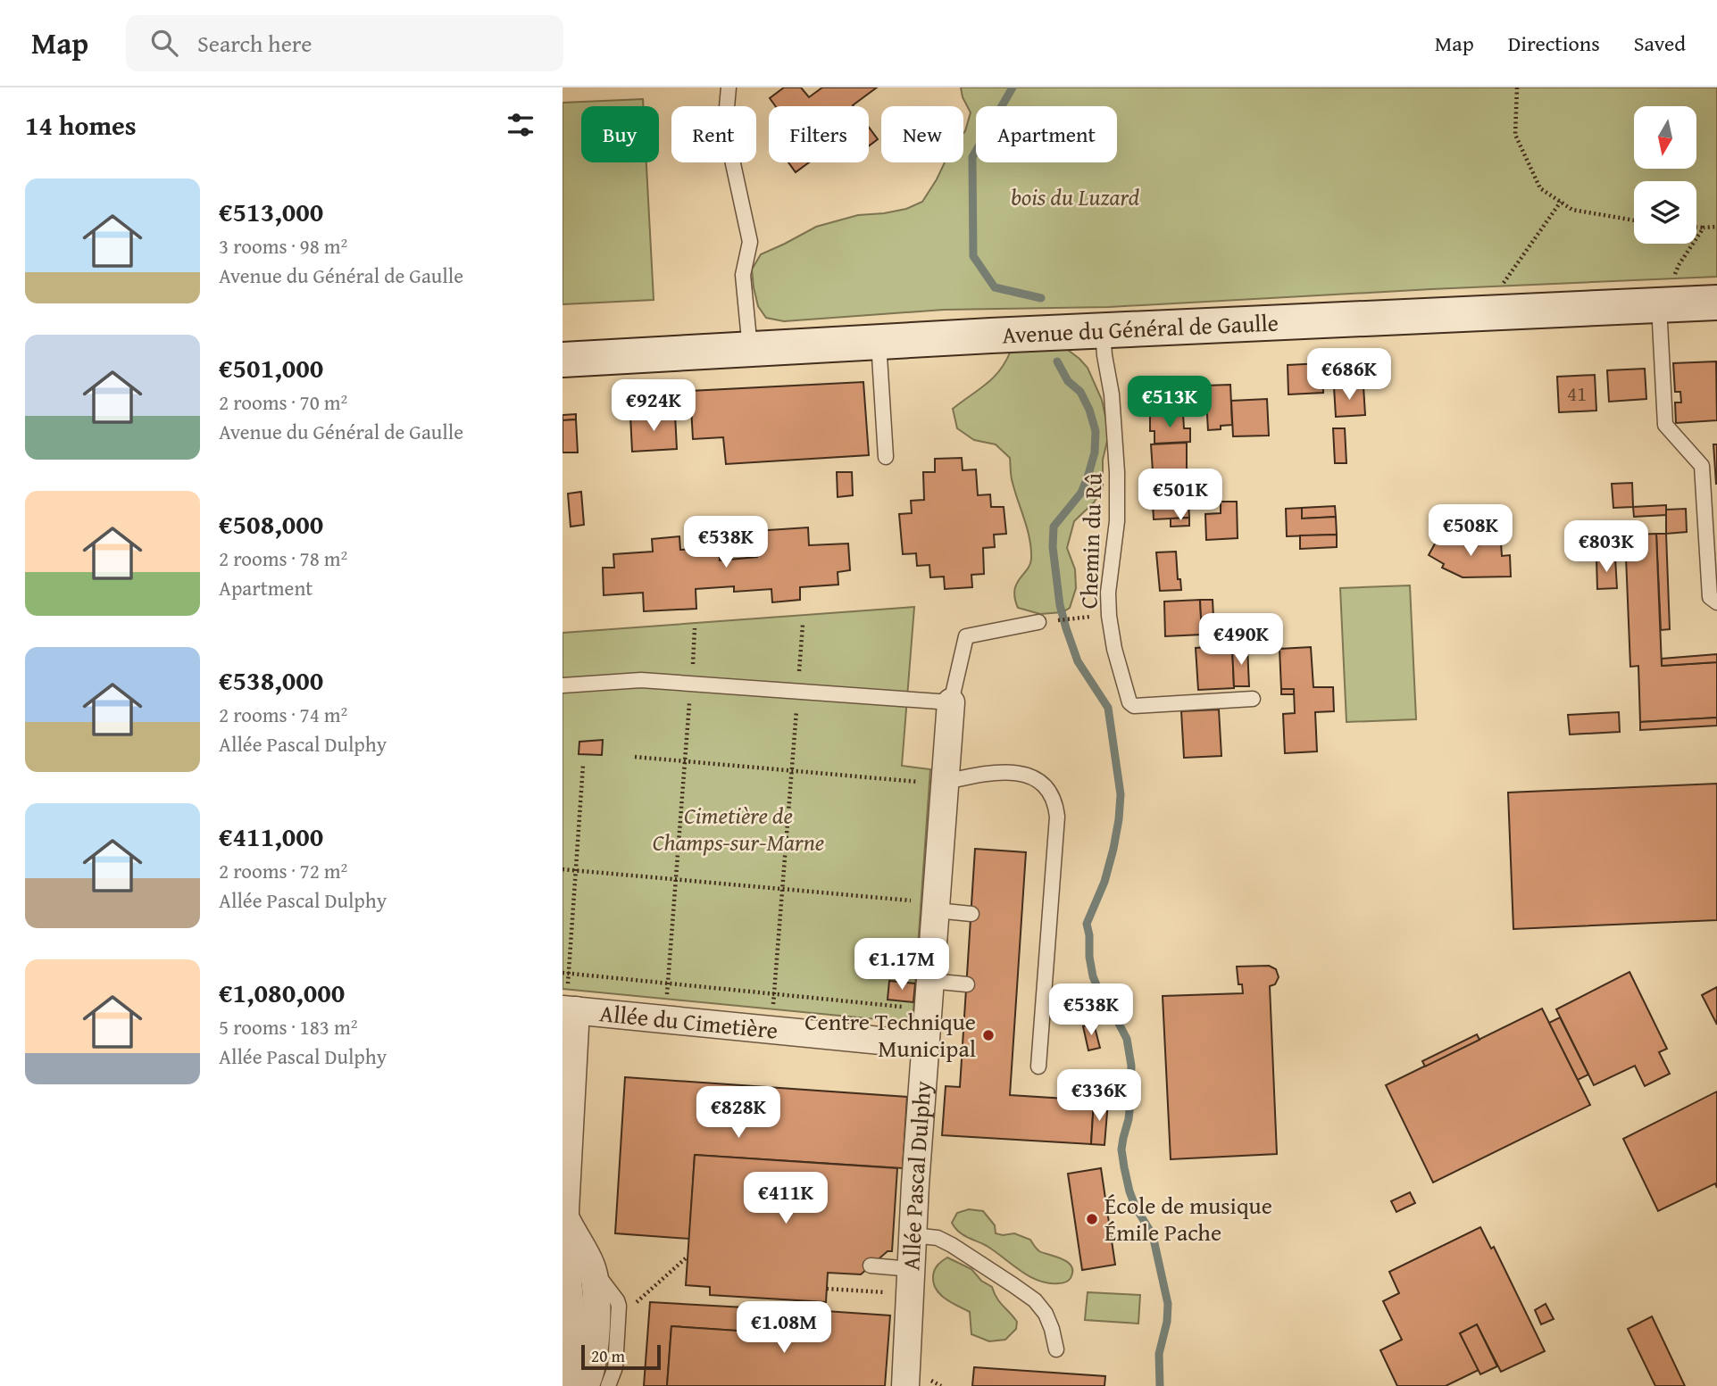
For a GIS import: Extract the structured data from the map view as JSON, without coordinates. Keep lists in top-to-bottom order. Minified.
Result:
{"streets":{"main road":["Avenue du Général de Gaulle"],"street":["Allée du Cimetière","Allée Pascal Dulphy"],"lane":["Chemin du Rû"]},"crossings":[["Avenue du Général de Gaulle","Chemin du Rû"],["Allée du Cimetière","Allée Pascal Dulphy"]],"parks":["bois du Luzard","Cimetière de Champs-sur-Marne"],"places":["Centre Technique Municipal","École de musique Émile Pache"],"house_numbers":["41"],"scale_bar":"20 m","north":"bottom","page":{"header":"Map","search":"Search here","nav":["Map","Directions","Saved"],"heading":"14 homes","chip":["Buy","Rent","Filters","New","Apartment"],"list":[{"name":"€513,000","note":"3 rooms · 98 m² · Avenue du Général de Gaulle"},{"name":"€501,000","note":"2 rooms · 70 m² · Avenue du Général de Gaulle"},{"name":"€508,000","note":"2 rooms · 78 m² · Apartment"},{"name":"€538,000","note":"2 rooms · 74 m² · Allée Pascal Dulphy"},{"name":"€411,000","note":"2 rooms · 72 m² · Allée Pascal Dulphy"},{"name":"€1,080,000","note":"5 rooms · 183 m² · Allée Pascal Dulphy"}],"price":["€686K","€513K","€924K","€501K","€508K","€538K","€803K","€490K","€1.17M","€538K","€336K","€828K","€411K","€1.08M"],"scale":"20 m"}}
